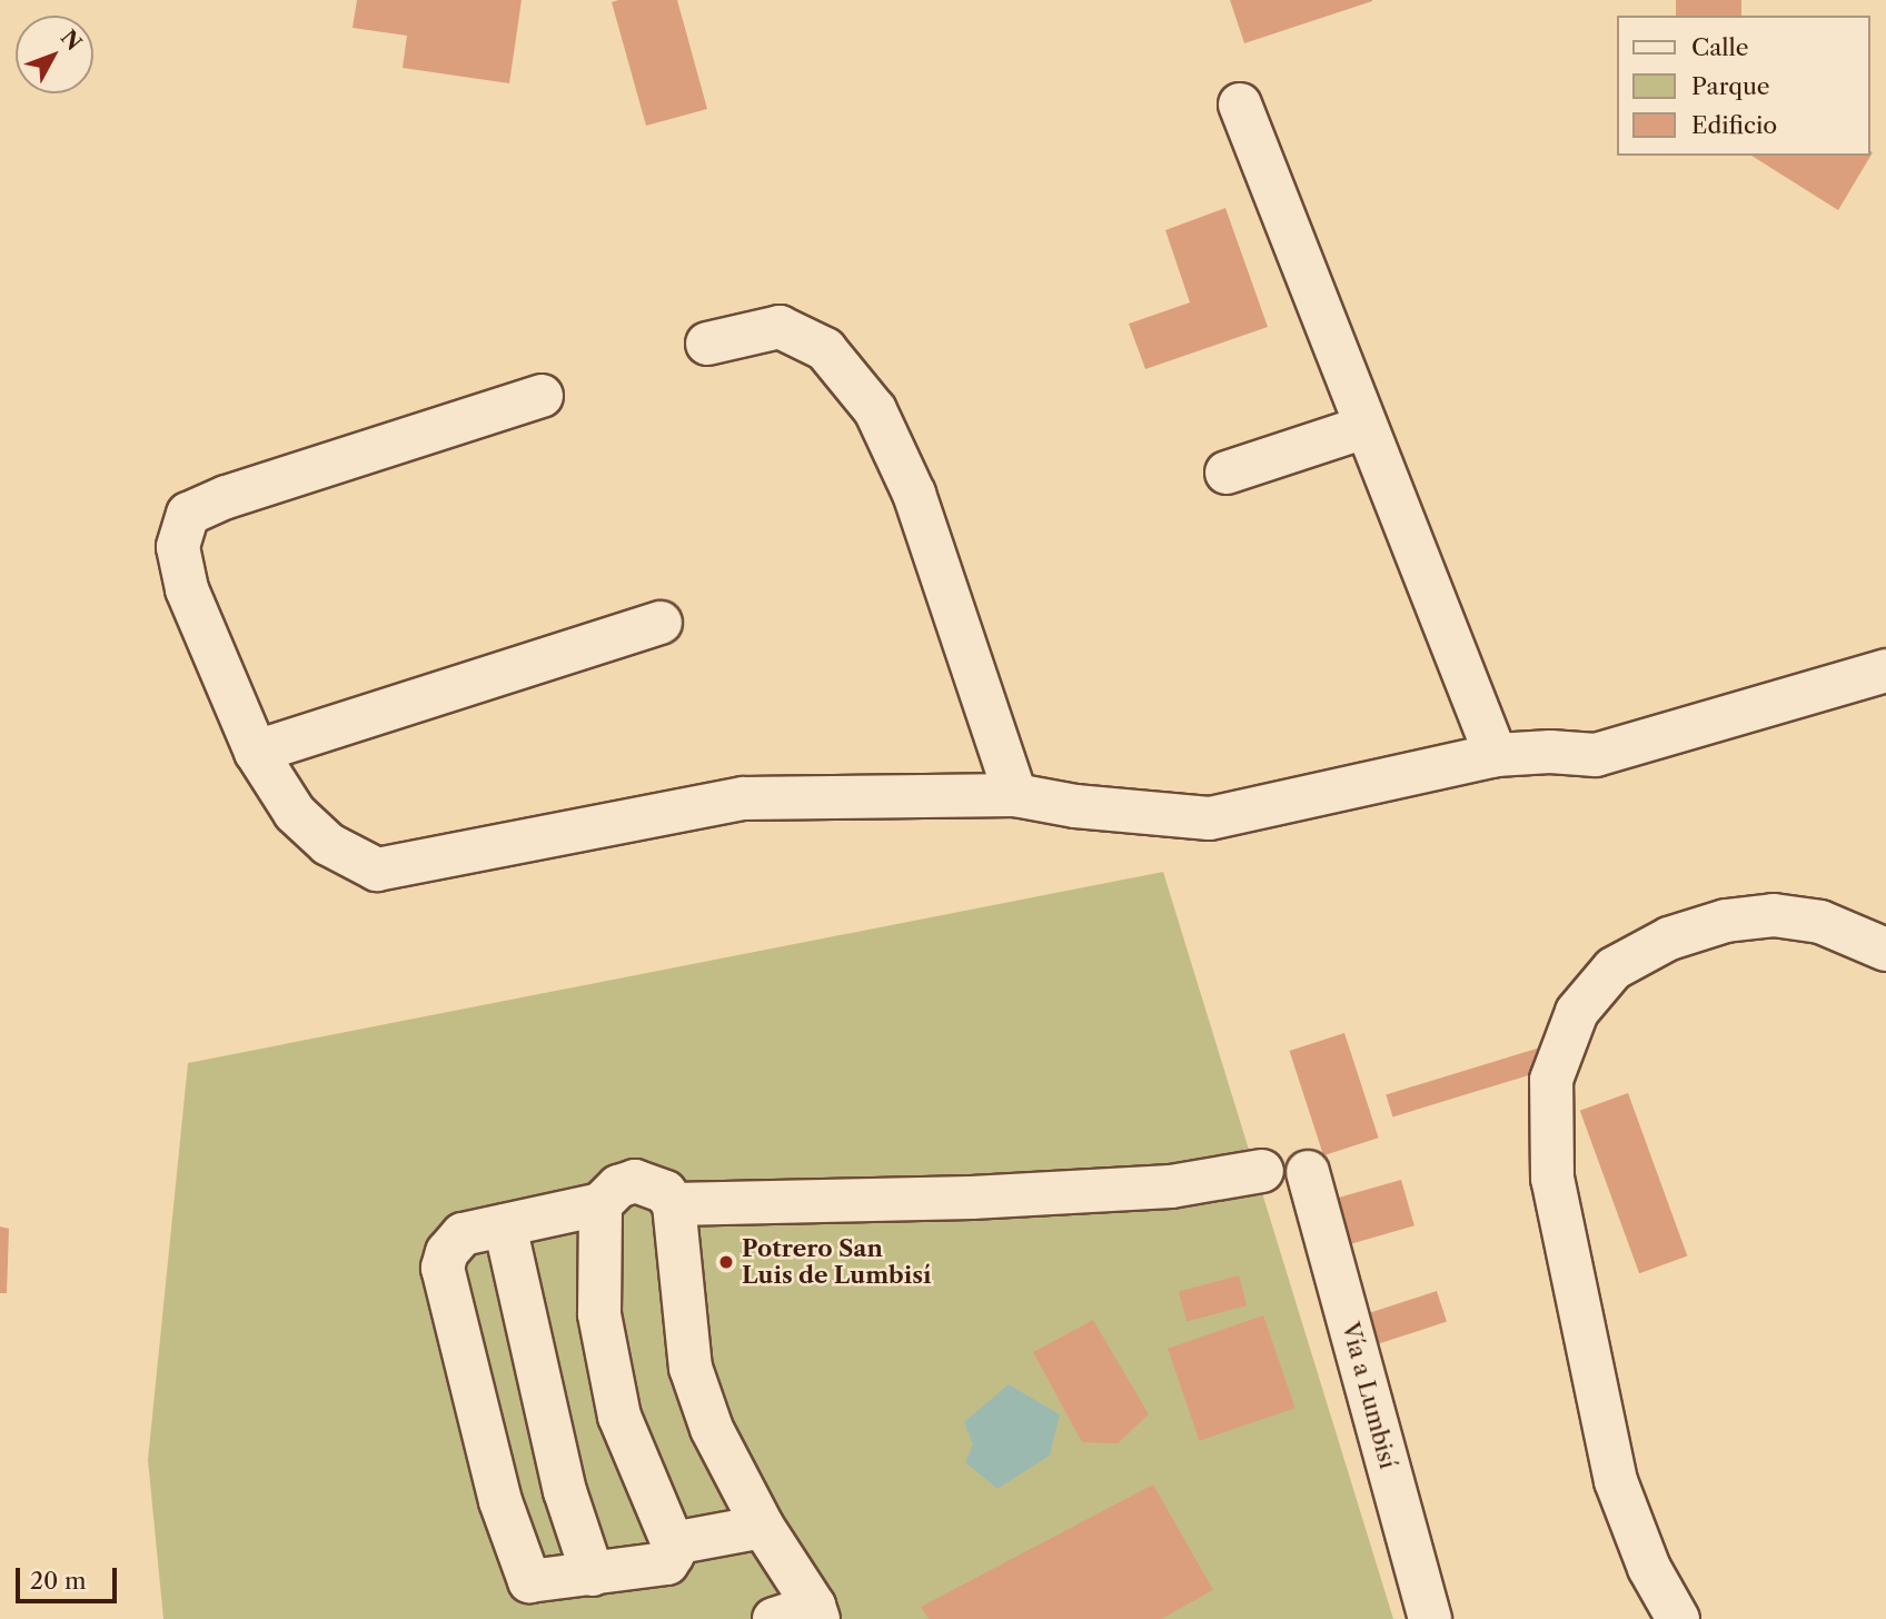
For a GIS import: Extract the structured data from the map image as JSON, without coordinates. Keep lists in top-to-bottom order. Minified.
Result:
{"streets":{"street":["Vía a Lumbisí"]},"places":["Potrero San Luis de Lumbisí"],"legend":["Calle","Parque","Edificio"],"scale_bar":"20 m","north":"top right"}
